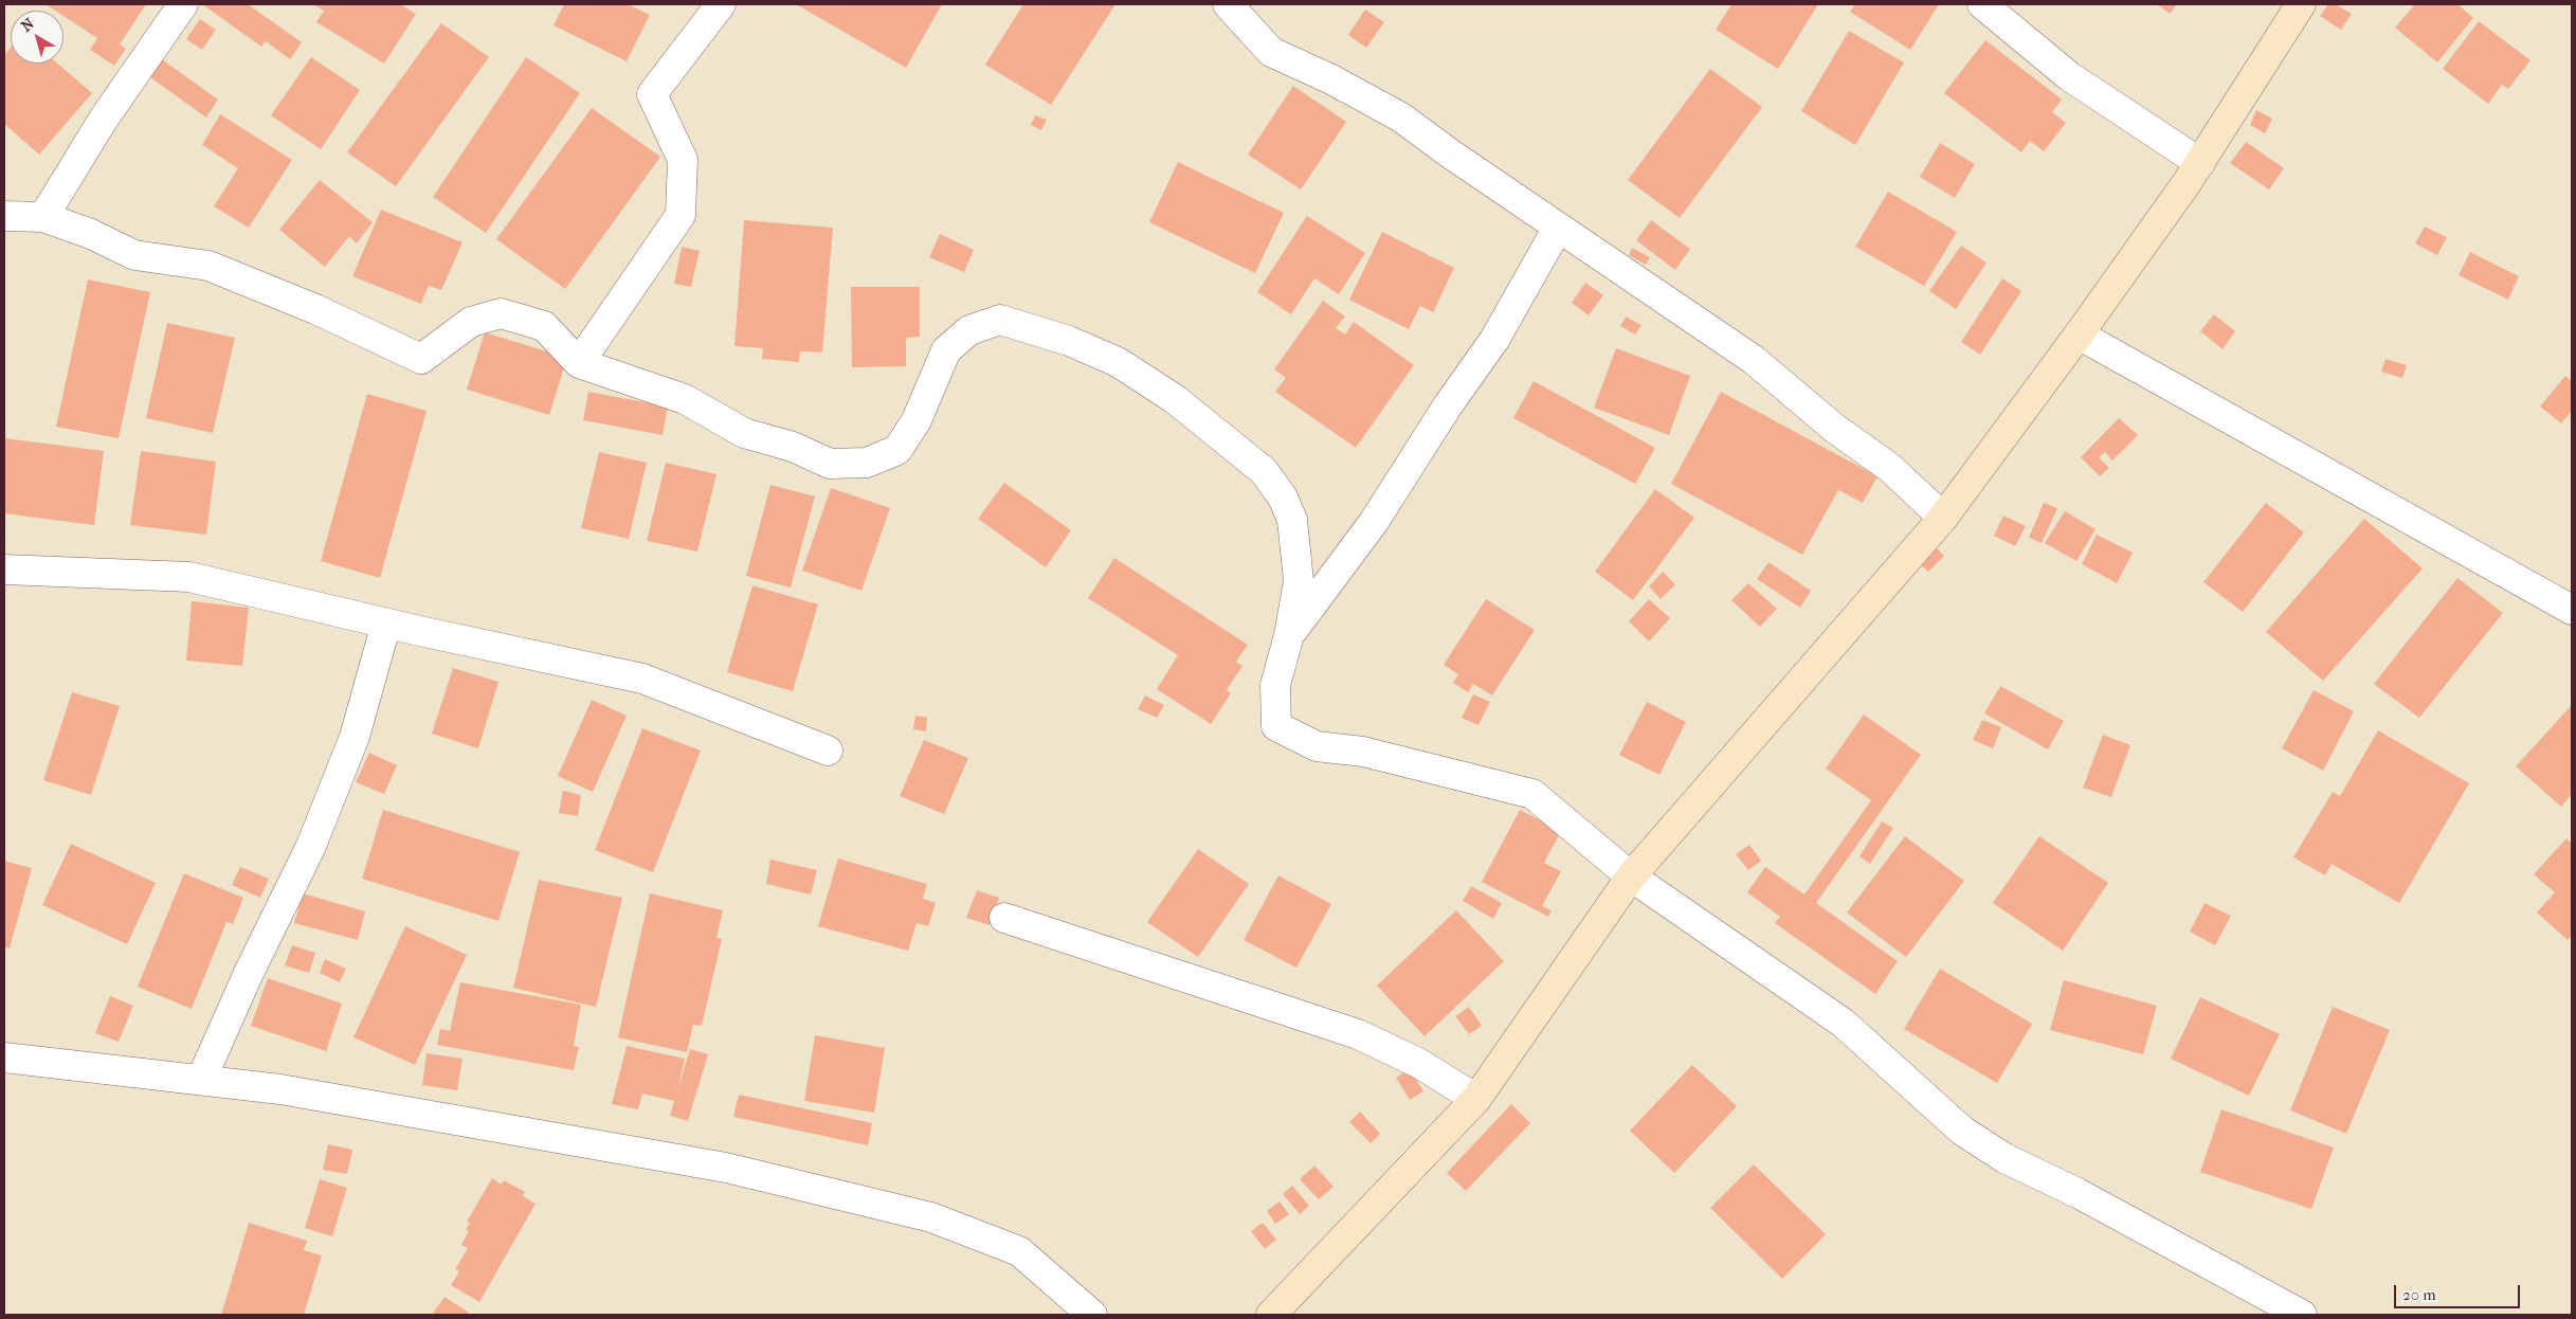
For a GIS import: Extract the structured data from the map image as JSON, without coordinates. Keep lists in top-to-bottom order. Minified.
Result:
{"scale_bar":"20 m","north":"top left"}
